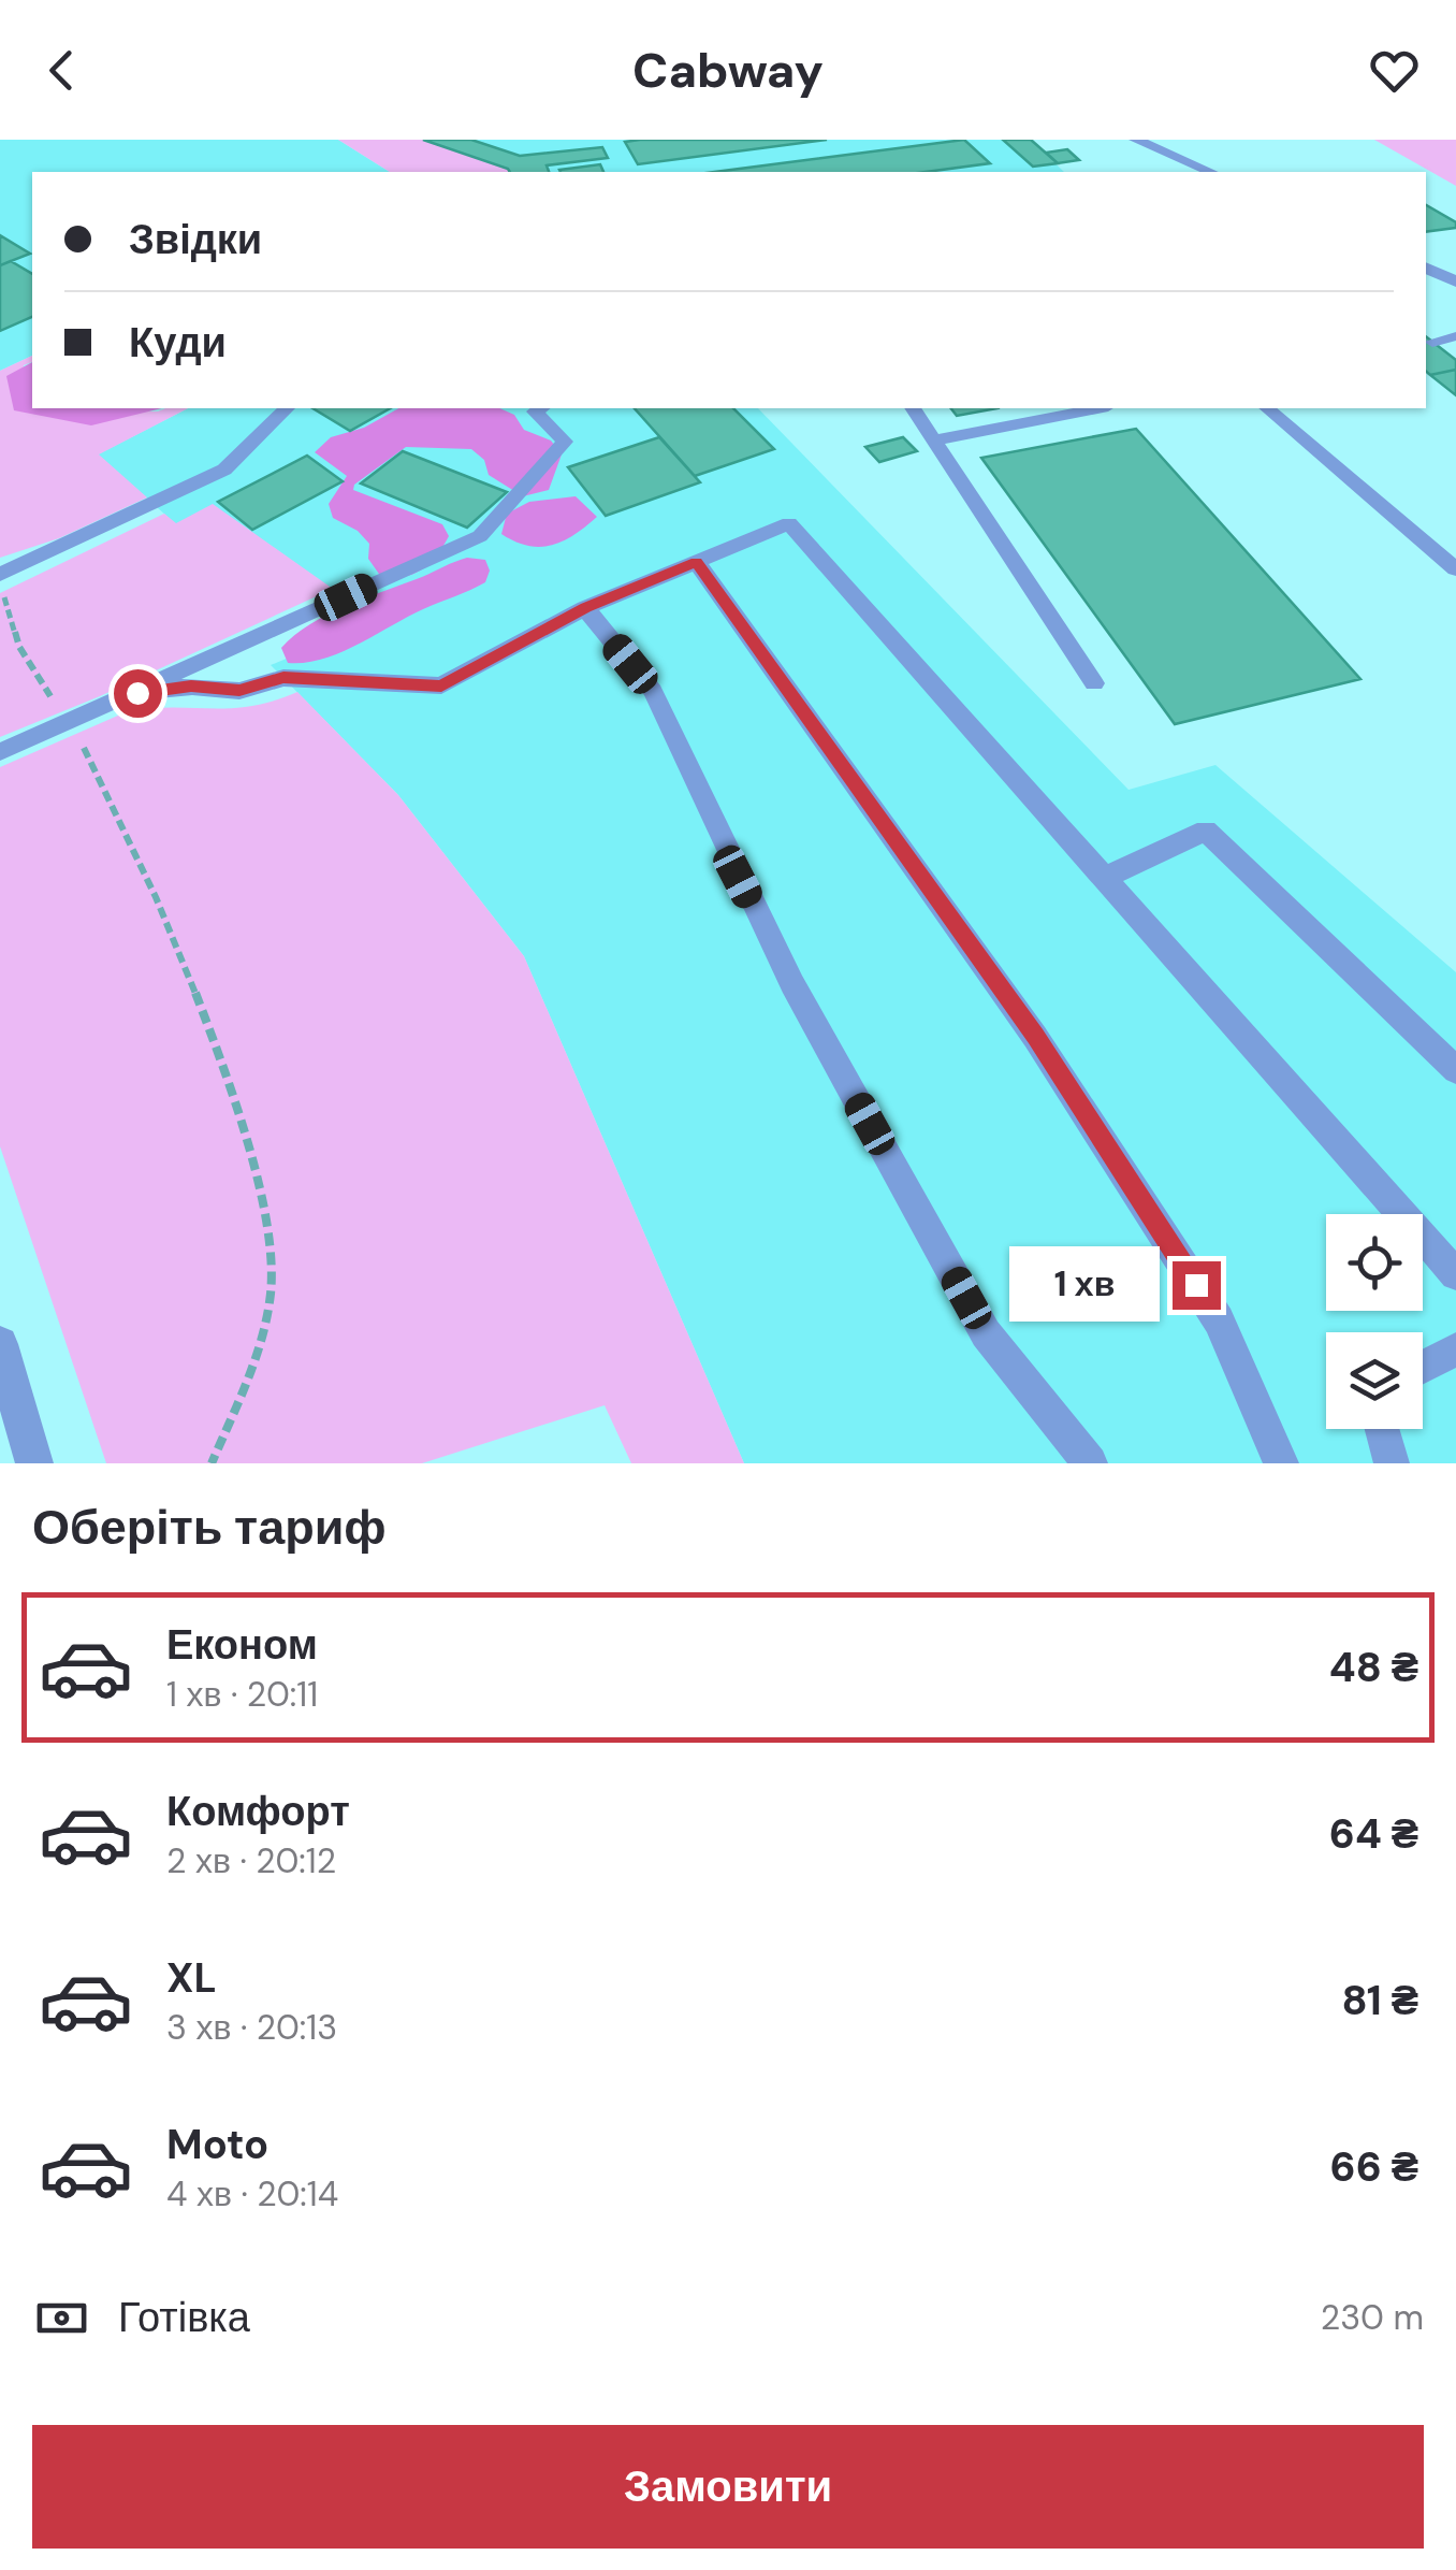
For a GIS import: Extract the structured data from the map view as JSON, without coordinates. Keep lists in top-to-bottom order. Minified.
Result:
{"page":{"header":"Cabway","banner":["Звідки","Куди"],"bubble":"1 хв","heading":"Оберіть тариф","list":[{"name":"Економ","note":"1 хв · 20:11","value":"48 ₴"},{"name":"Комфорт","note":"2 хв · 20:12","value":"64 ₴"},{"name":"XL","note":"3 хв · 20:13","value":"81 ₴"},{"name":"Moto","note":"4 хв · 20:14","value":"66 ₴"}],"pay":["Готівка","230 m"],"buttons":"Замовити"}}
